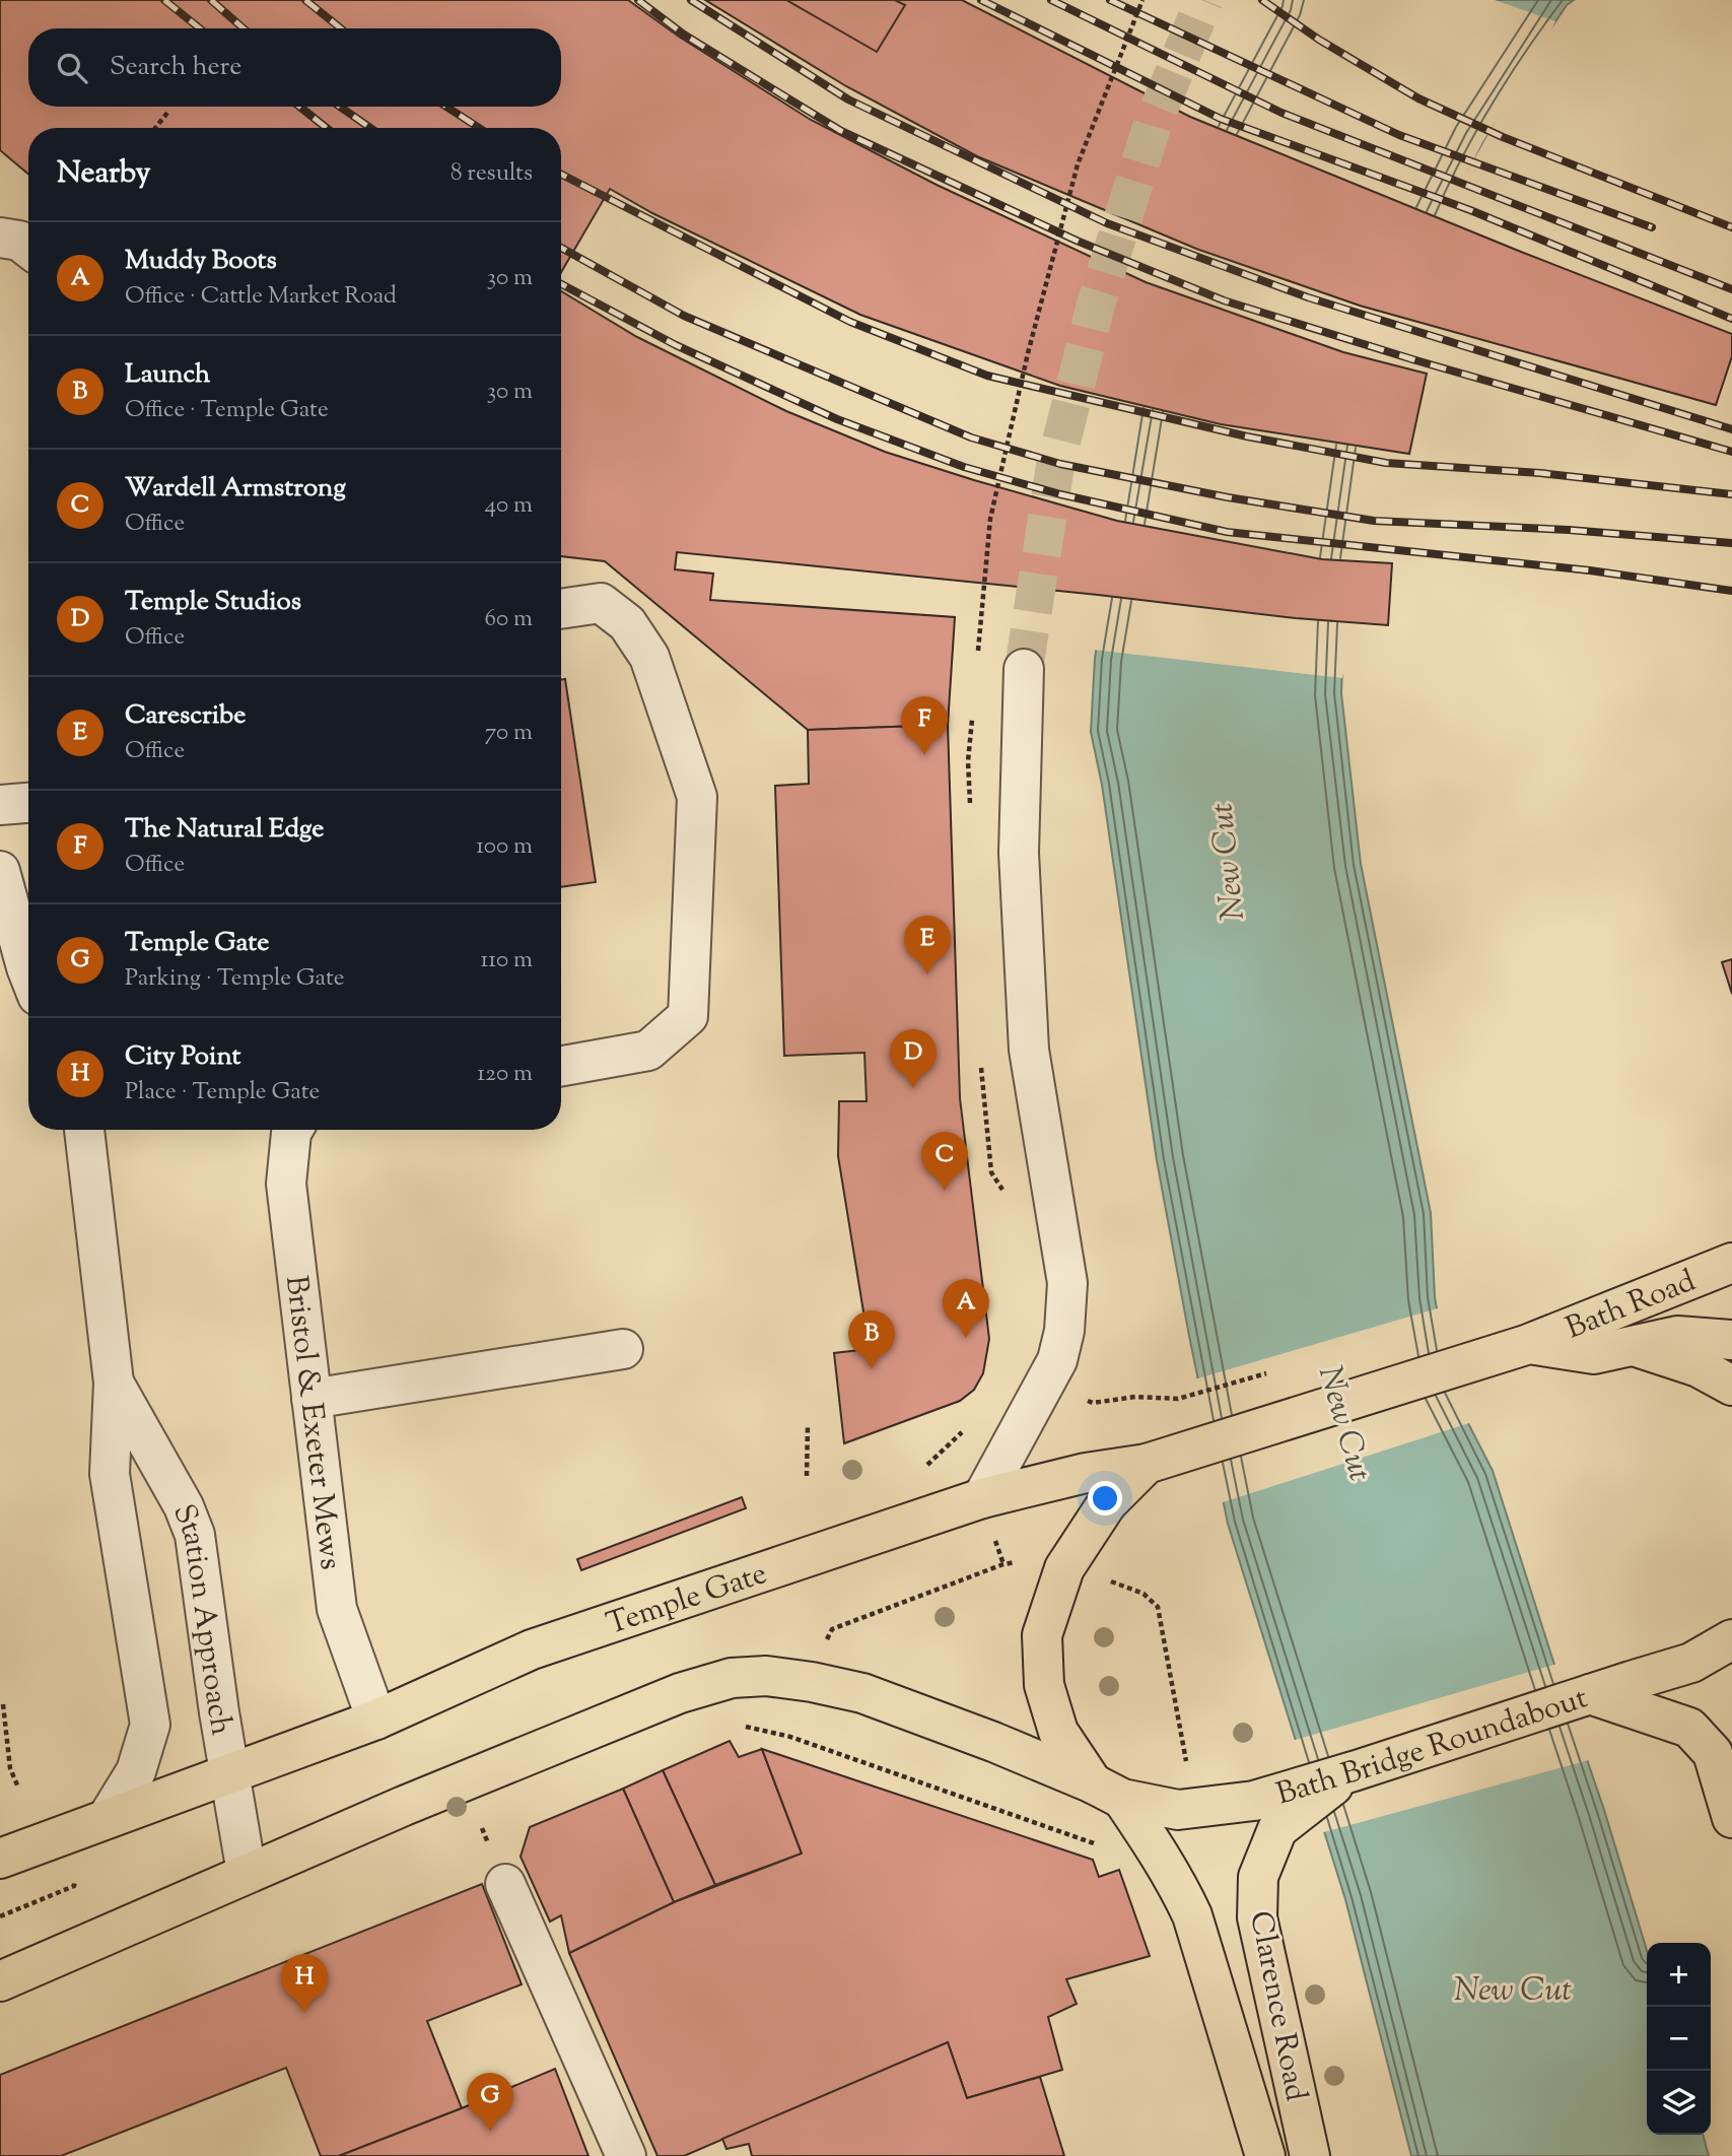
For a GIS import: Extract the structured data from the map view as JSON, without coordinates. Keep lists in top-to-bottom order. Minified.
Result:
{"streets":{"highway":["Bath Road","Temple Gate","Bath Bridge Roundabout","Clarence Road"],"street":["Bristol & Exeter Mews","Station Approach"]},"crossings":[["Bristol & Exeter Mews","Temple Gate"],["Temple Gate","Station Approach"],["Station Approach","Bath Bridge Roundabout"],["Bath Bridge Roundabout","Clarence Road"]],"water":["New Cut"],"page":{"search":"Search here","heading":["Nearby","8 results"],"list":[{"mark":"A","name":"Muddy Boots","note":"Office · Cattle Market Road","value":"30 m"},{"mark":"B","name":"Launch","note":"Office · Temple Gate","value":"30 m"},{"mark":"C","name":"Wardell Armstrong","note":"Office","value":"40 m"},{"mark":"D","name":"Temple Studios","note":"Office","value":"60 m"},{"mark":"E","name":"Carescribe","note":"Office","value":"70 m"},{"mark":"F","name":"The Natural Edge","note":"Office","value":"100 m"},{"mark":"G","name":"Temple Gate","note":"Parking · Temple Gate","value":"110 m"},{"mark":"H","name":"City Point","note":"Place · Temple Gate","value":"120 m"}],"pins":["F","E","D","C","A","B","H","G"],"map_buttons":["+","−"]}}
